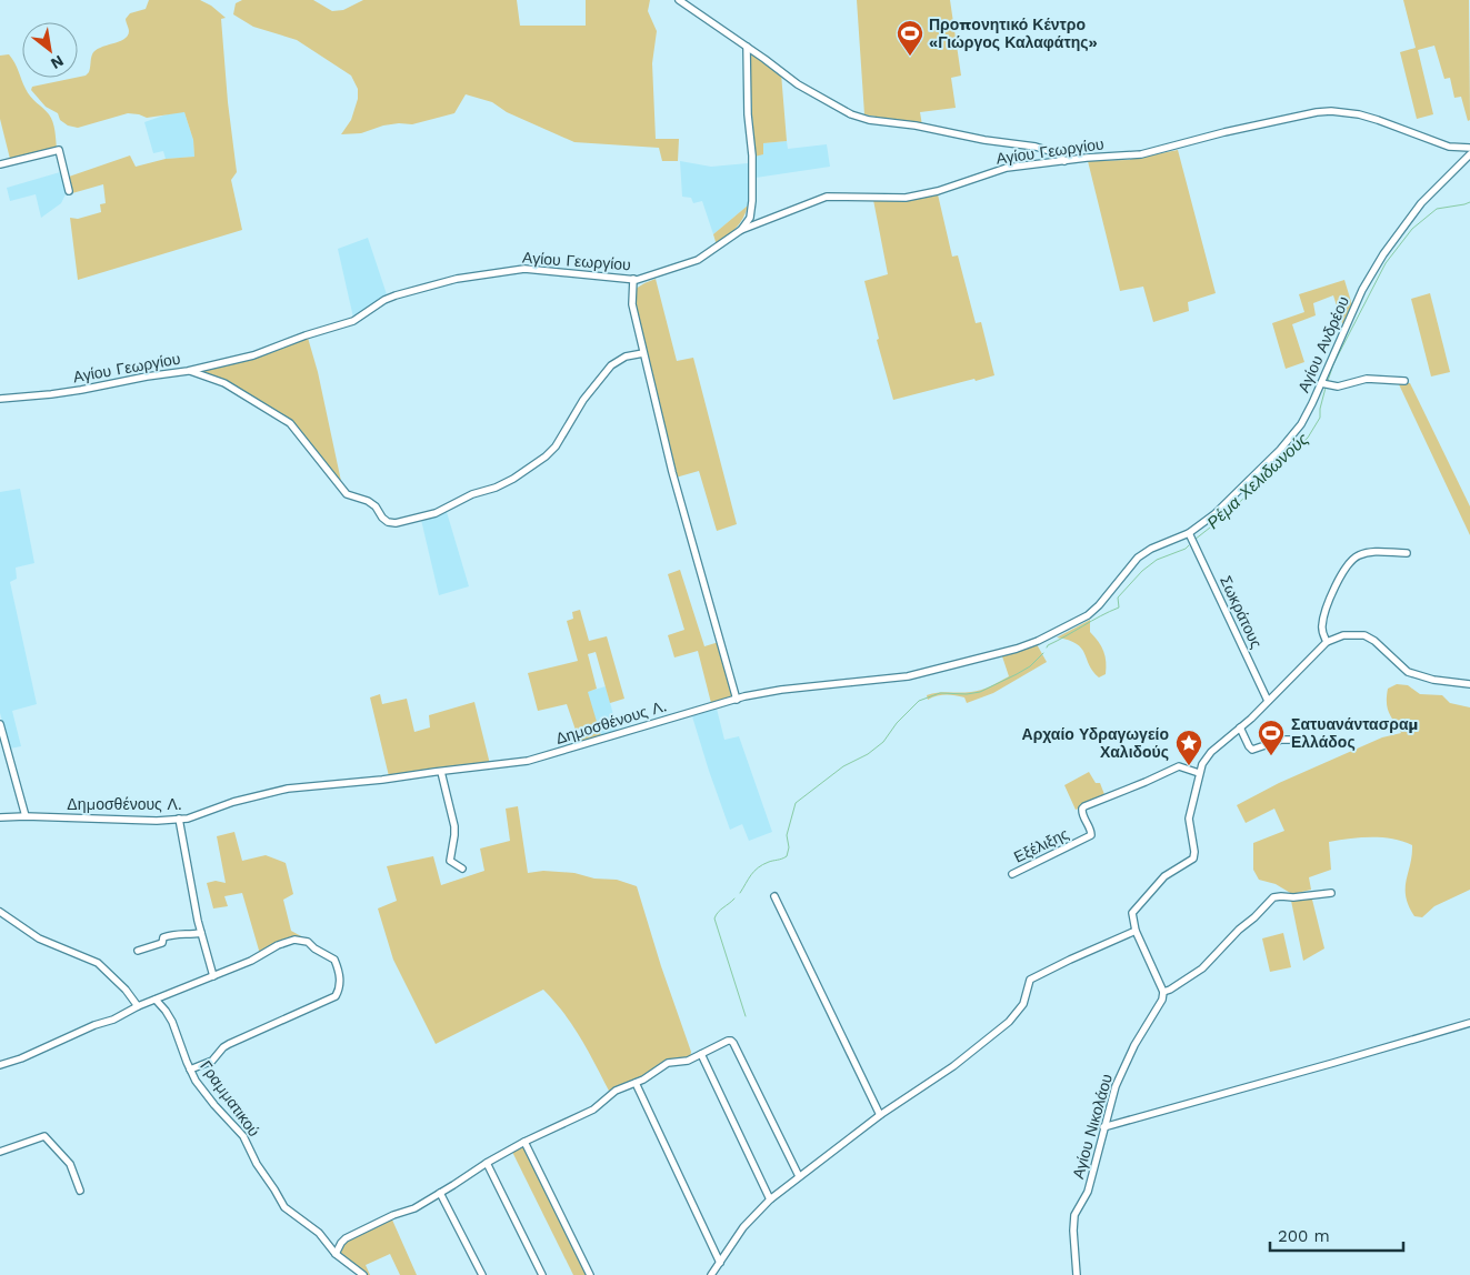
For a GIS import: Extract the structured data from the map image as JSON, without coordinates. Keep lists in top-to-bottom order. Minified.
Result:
{"streets":{"street":["Αγίου Γεωργίου","Αγίου Ανδρέου","Σωκράτους","Δημοσθένους Λ.","Εξέλιξης","Γραμματικού","Αγίου Νικολάου"]},"crossings":[["Αγίου Ανδρέου","Σωκράτους"],["Αγίου Ανδρέου","Δημοσθένους Λ."],["Σωκράτους","Δημοσθένους Λ."]],"water":["Ρέμα Χελιδωνούς"],"places":{"sports":["Προπονητικό Κέντρο «Γιώργος Καλαφάτης»","Σατυανάντασραμ Ελλάδος"],"place":["Αρχαίο Υδραγωγείο Χαλιδούς"]},"scale_bar":"200 m","north":"bottom right"}
